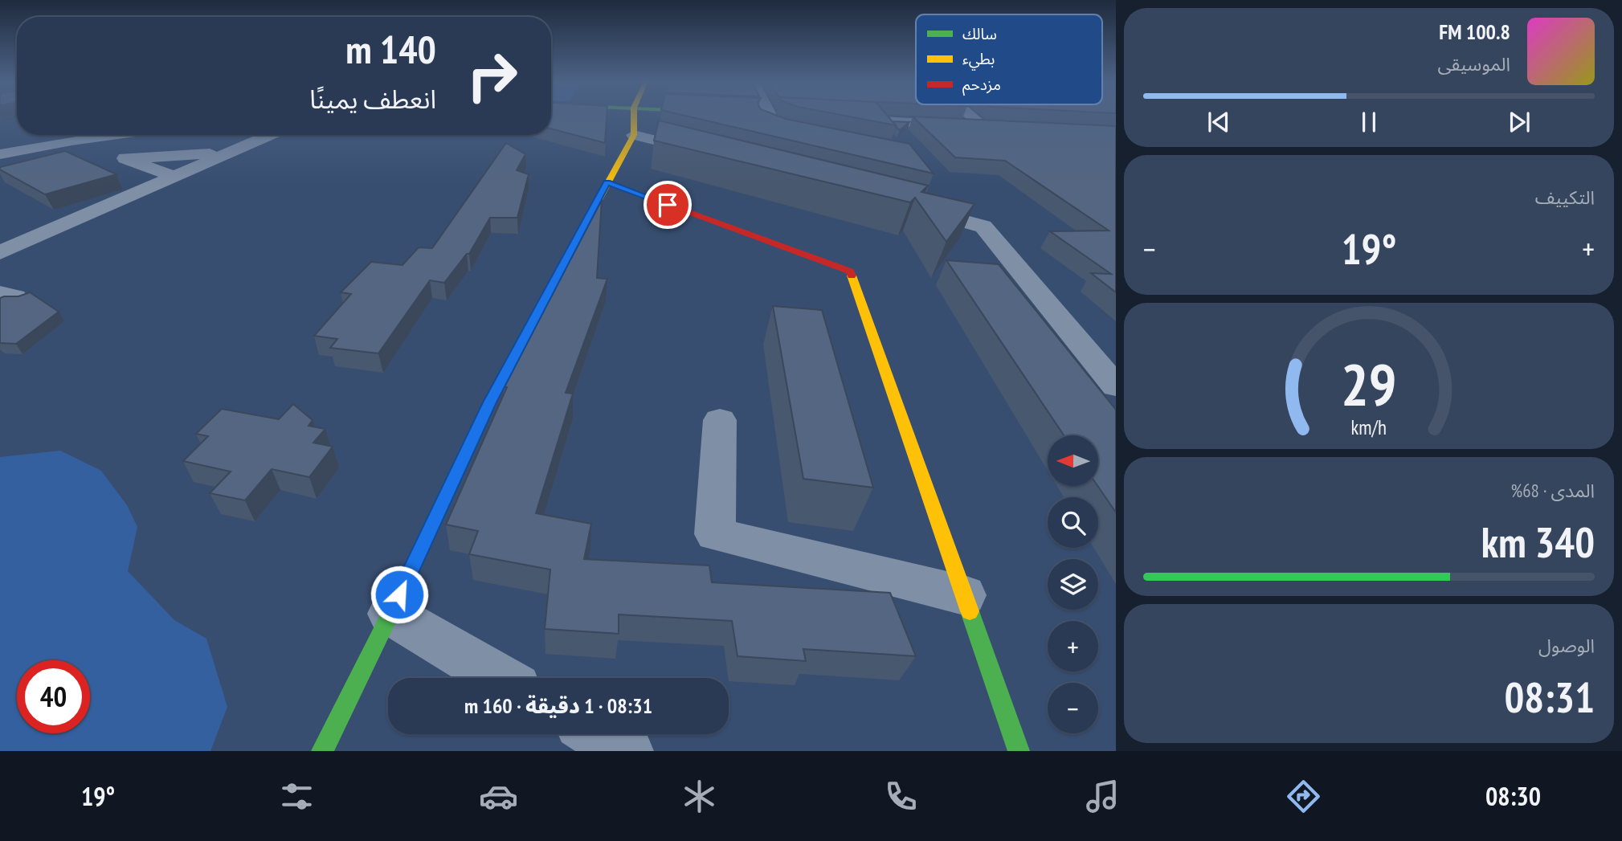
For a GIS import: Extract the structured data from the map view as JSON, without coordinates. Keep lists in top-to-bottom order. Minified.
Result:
{"legend":["سالك","بطيء","مزدحم"],"north":"left","page":{"turn":["140 m","انعطف يمينًا"],"song":["100.8 FM","الموسيقى"],"tile":["التكييف",["المدى · 68%","340 km"],["الوصول","08:31"]],"heat":["−","19°","+"],"map_buttons":["+","−"],"limit":"40","trip":"08:31 · 1 دقيقة · 160 m","tabs":["08:30","19°"],"gauge":["29","km/h"]}}
